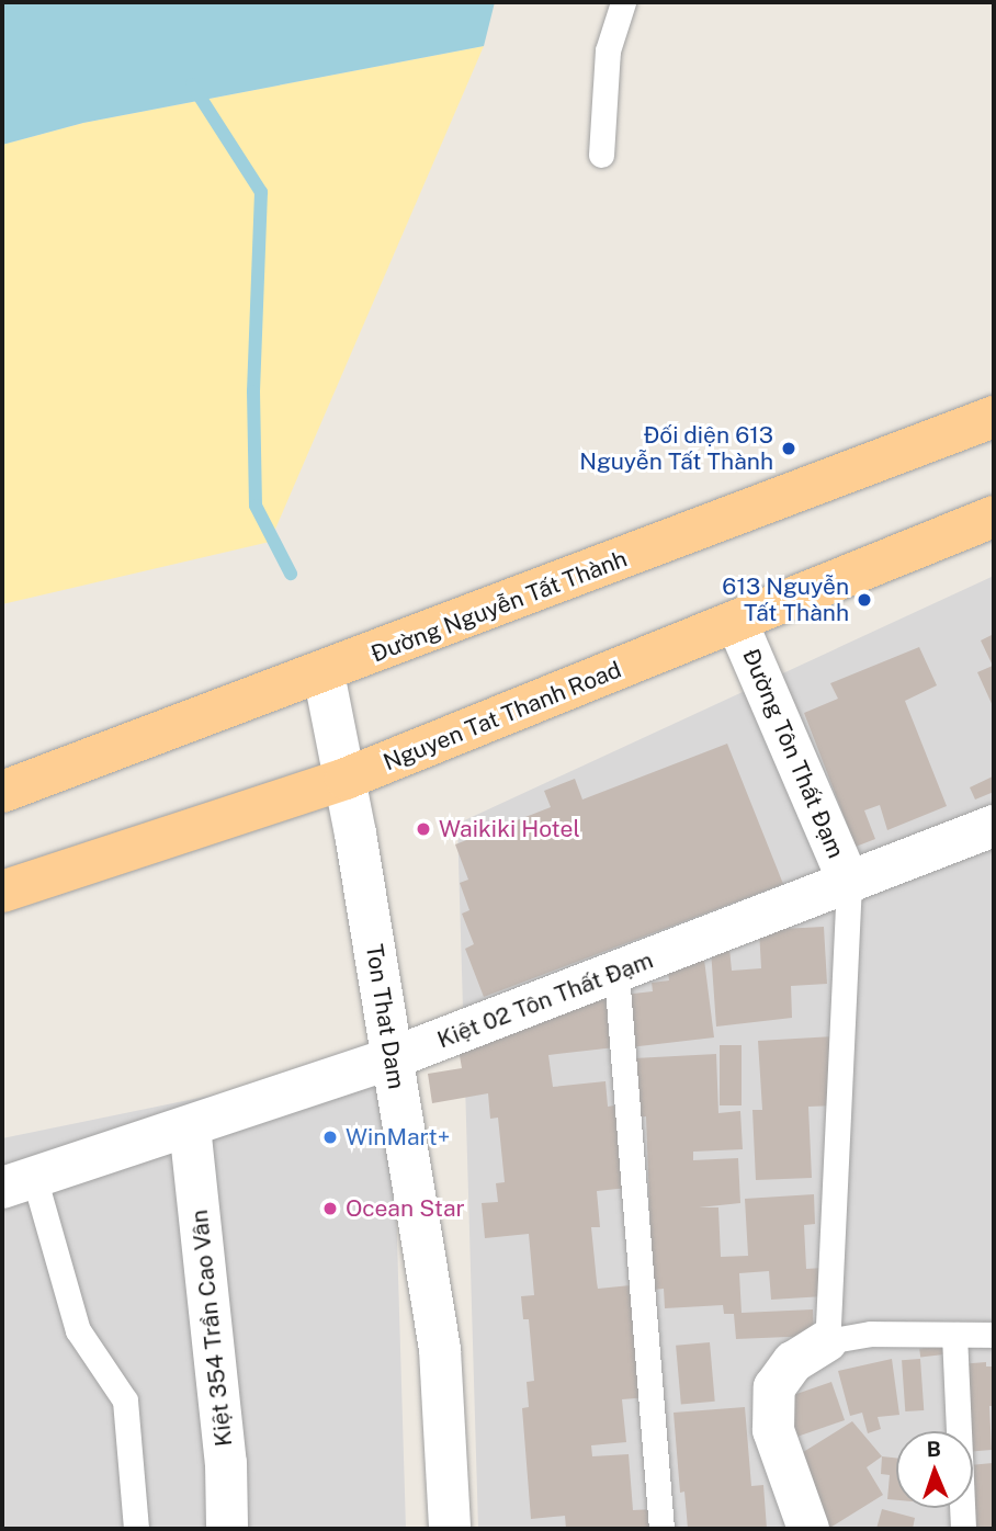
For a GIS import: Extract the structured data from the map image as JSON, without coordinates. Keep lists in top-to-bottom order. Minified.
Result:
{"streets":{"main road":["Đường Nguyễn Tất Thành","Nguyen Tat Thanh Road"],"street":["Đường Tôn Thất Đạm","Kiệt 02 Tôn Thất Đạm","Ton That Dam","Kiệt 354 Trần Cao Vân"]},"crossings":[["Nguyen Tat Thanh Road","Đường Tôn Thất Đạm"],["Nguyen Tat Thanh Road","Ton That Dam"],["Đường Tôn Thất Đạm","Kiệt 02 Tôn Thất Đạm"],["Kiệt 02 Tôn Thất Đạm","Ton That Dam"],["Kiệt 02 Tôn Thất Đạm","Kiệt 354 Trần Cao Vân"]],"places":["Đối diện 613 Nguyễn Tất Thành","613 Nguyễn Tất Thành","Waikiki Hotel","WinMart+","Ocean Star"],"north":"top"}
